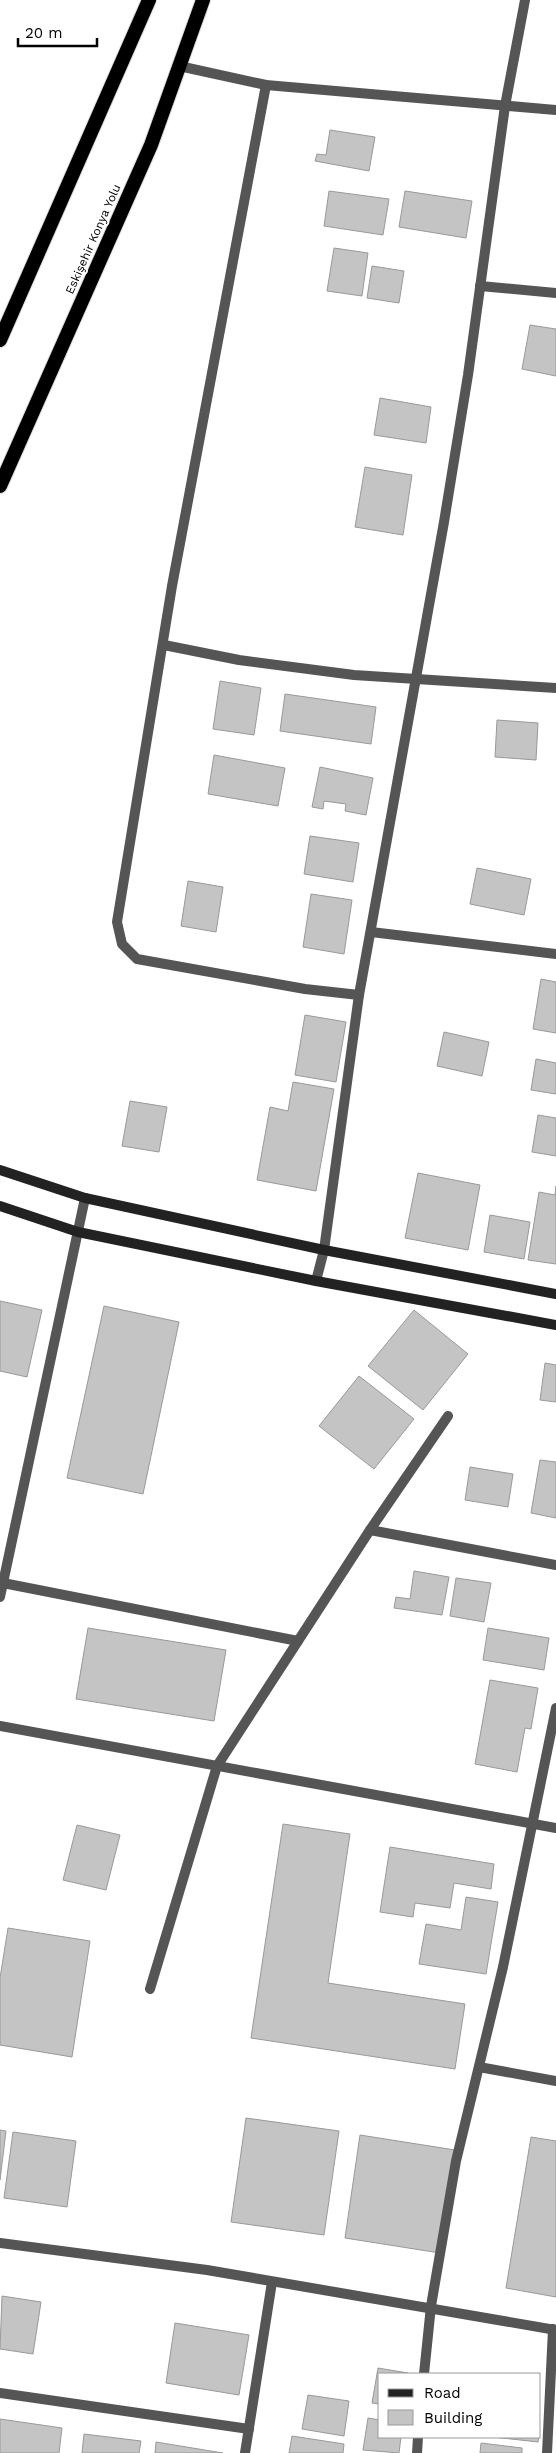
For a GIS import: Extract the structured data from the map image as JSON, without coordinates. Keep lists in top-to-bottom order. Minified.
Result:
{"streets":{"highway":["Eskişehir Konya Yolu"]},"legend":["Road","Building"],"scale_bar":"20 m"}
